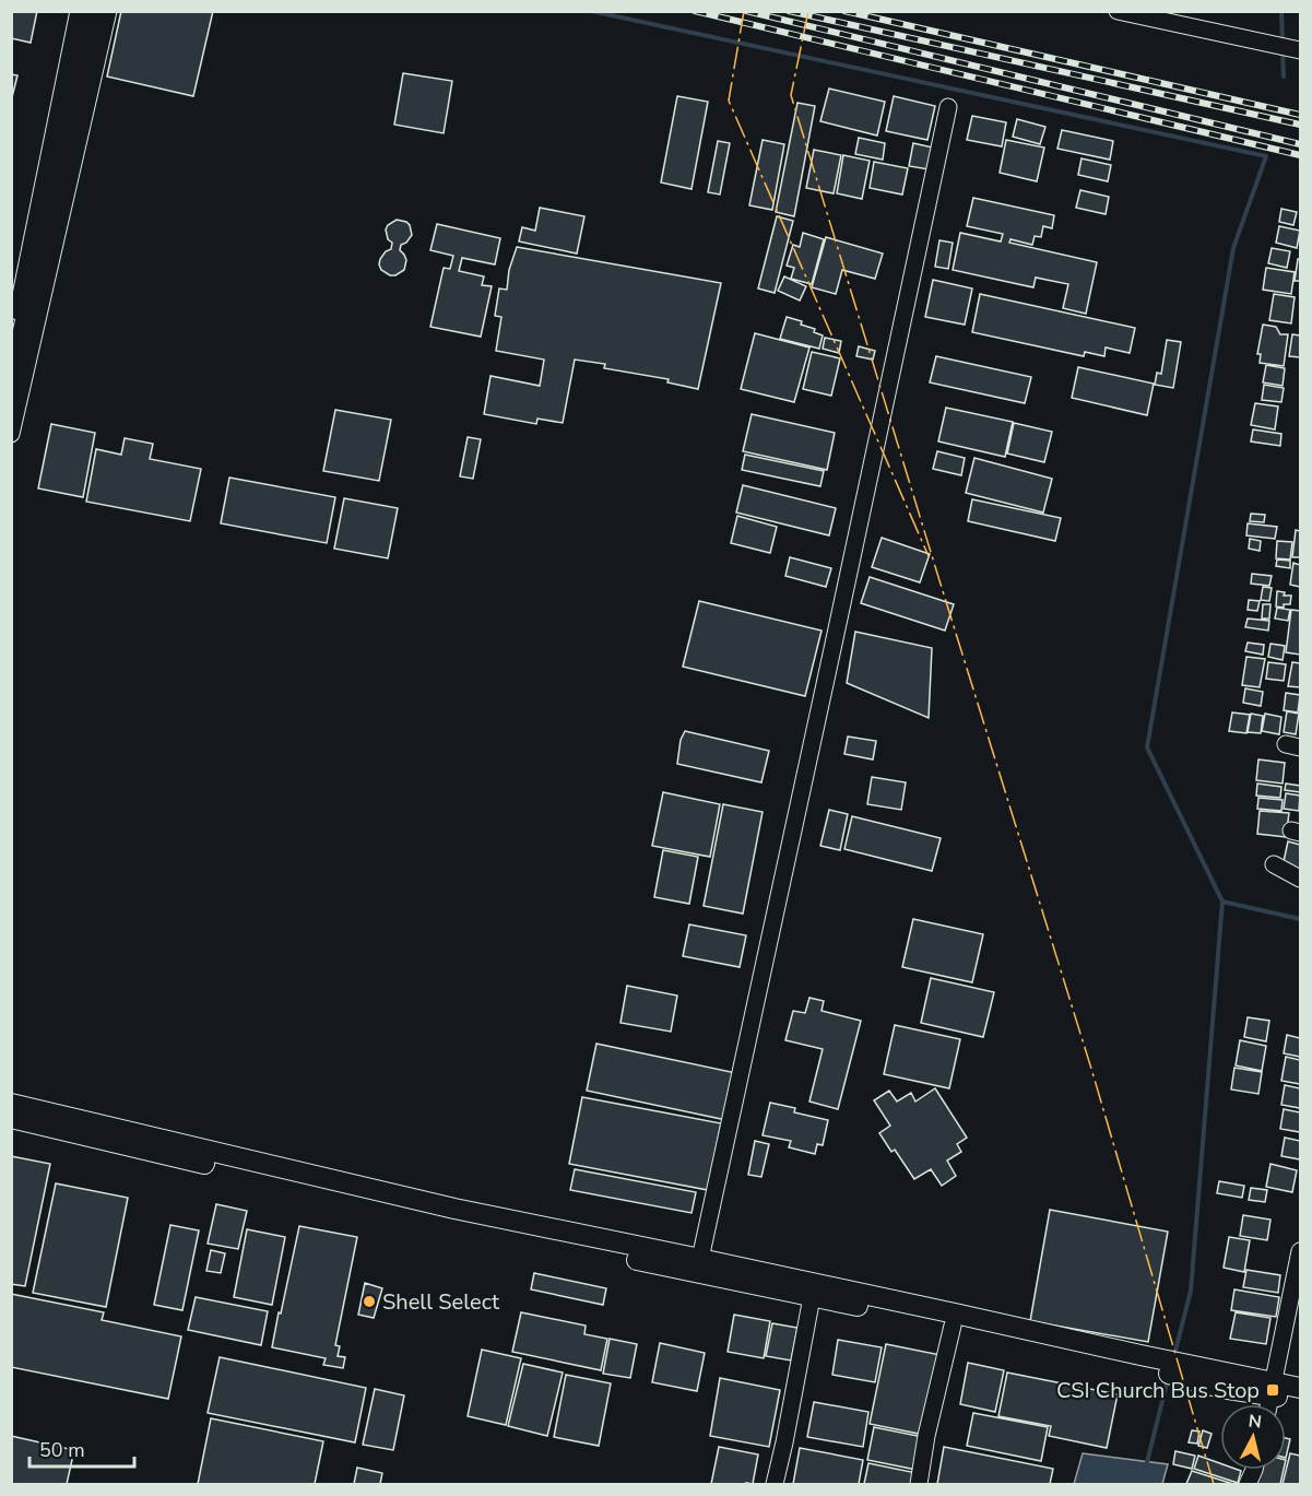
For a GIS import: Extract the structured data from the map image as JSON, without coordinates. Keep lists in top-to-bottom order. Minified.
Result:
{"places":{"other":["Shell Select"],"transit":["CSI Church Bus Stop"]},"scale_bar":"50 m","north":"top"}
